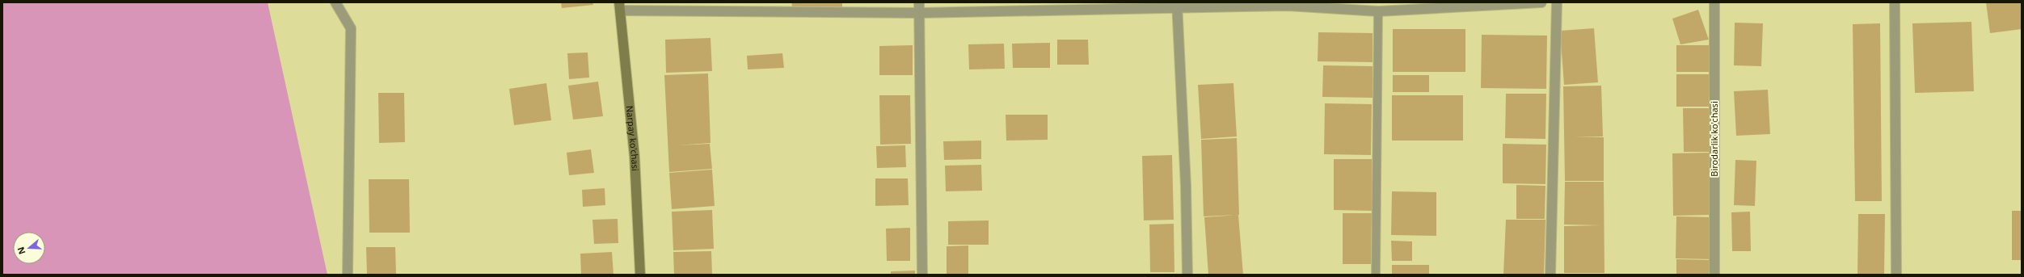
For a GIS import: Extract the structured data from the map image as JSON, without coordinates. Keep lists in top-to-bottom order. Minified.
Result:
{"streets":{"main road":["Narpay ko'chasi"],"street":["Birodarlik ko'chasi"]},"north":"left"}
